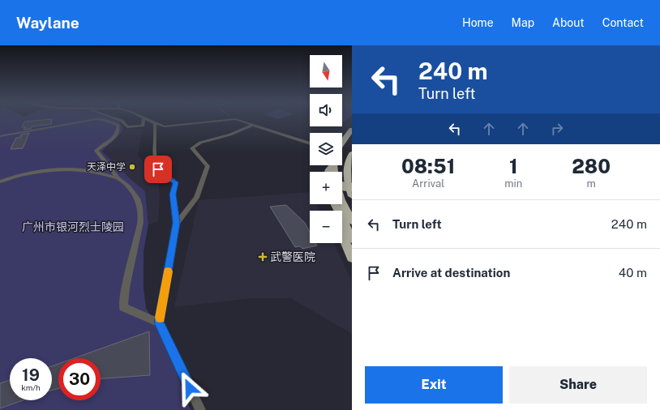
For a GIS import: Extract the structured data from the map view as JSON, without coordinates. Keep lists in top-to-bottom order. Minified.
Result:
{"parks":["广州市银河烈士陵园"],"places":{"other":["天泽中学"],"health":["武警医院"]},"north":"bottom","page":{"header":"Waylane","nav":["Home","Map","About","Contact"],"turn":["240 m","Turn left"],"map_buttons":["+","−"],"eta":["08:51","Arrival","1","min","280","m"],"list":[{"name":"Turn left","value":"240 m"},{"name":"Arrive at destination","value":"40 m"}],"speed":"19 km/h","limit":"30","buttons":["Exit","Share"]}}
